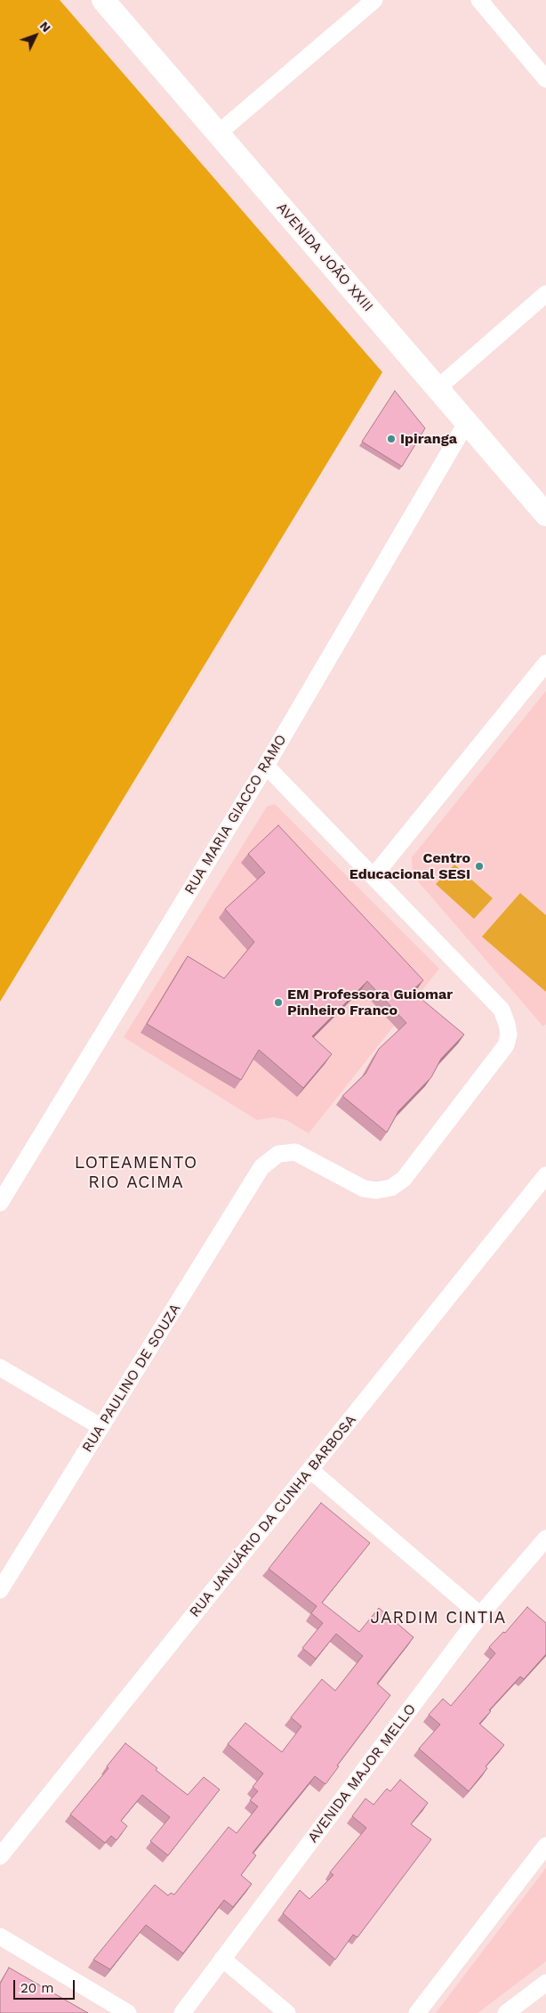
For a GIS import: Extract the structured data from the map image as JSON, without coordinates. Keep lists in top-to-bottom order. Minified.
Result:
{"streets":{"main road":["AVENIDA JOÃO XXIII"],"street":["RUA MARIA GIACCO RAMO","RUA PAULINO DE SOUZA","RUA JANUÁRIO DA CUNHA BARBOSA","AVENIDA MAJOR MELLO"]},"crossings":[["AVENIDA JOÃO XXIII","RUA MARIA GIACCO RAMO"]],"districts":["LOTEAMENTO RIO ACIMA","JARDIM CINTIA"],"places":["Ipiranga","Centro Educacional SESI","EM Professora Guiomar Pinheiro Franco"],"scale_bar":"20 m","north":"top right"}
